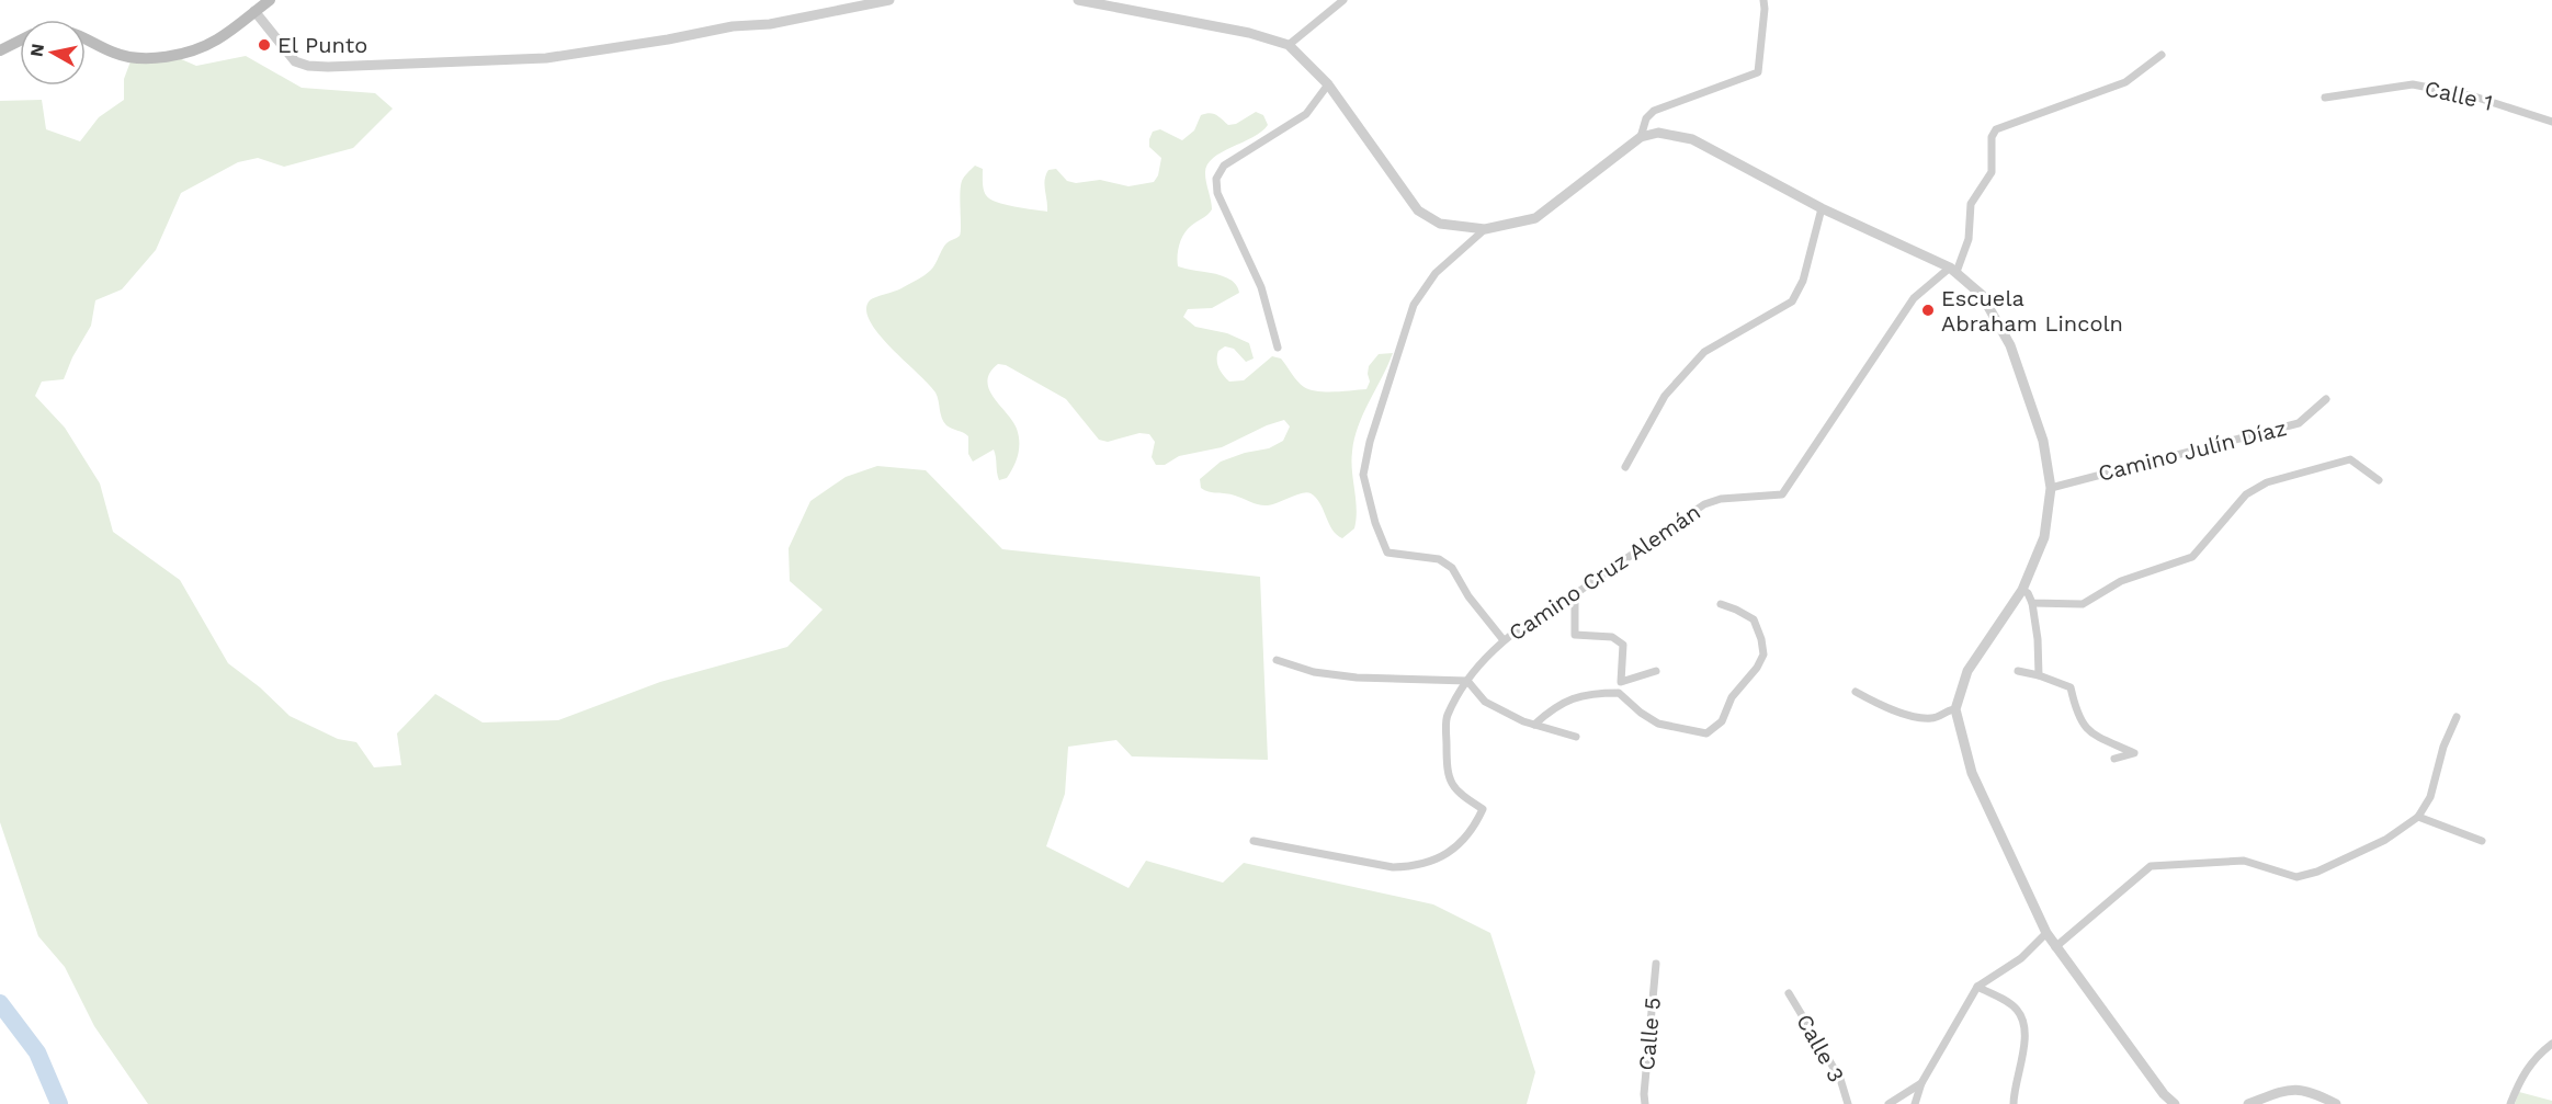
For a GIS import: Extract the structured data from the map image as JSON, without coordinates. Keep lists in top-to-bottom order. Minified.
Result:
{"streets":{"street":["Calle 1","Camino Julín Díaz","Camino Cruz Alemán","Calle 5","Calle 3"]},"places":["El Punto","Escuela Abraham Lincoln"],"north":"left"}
